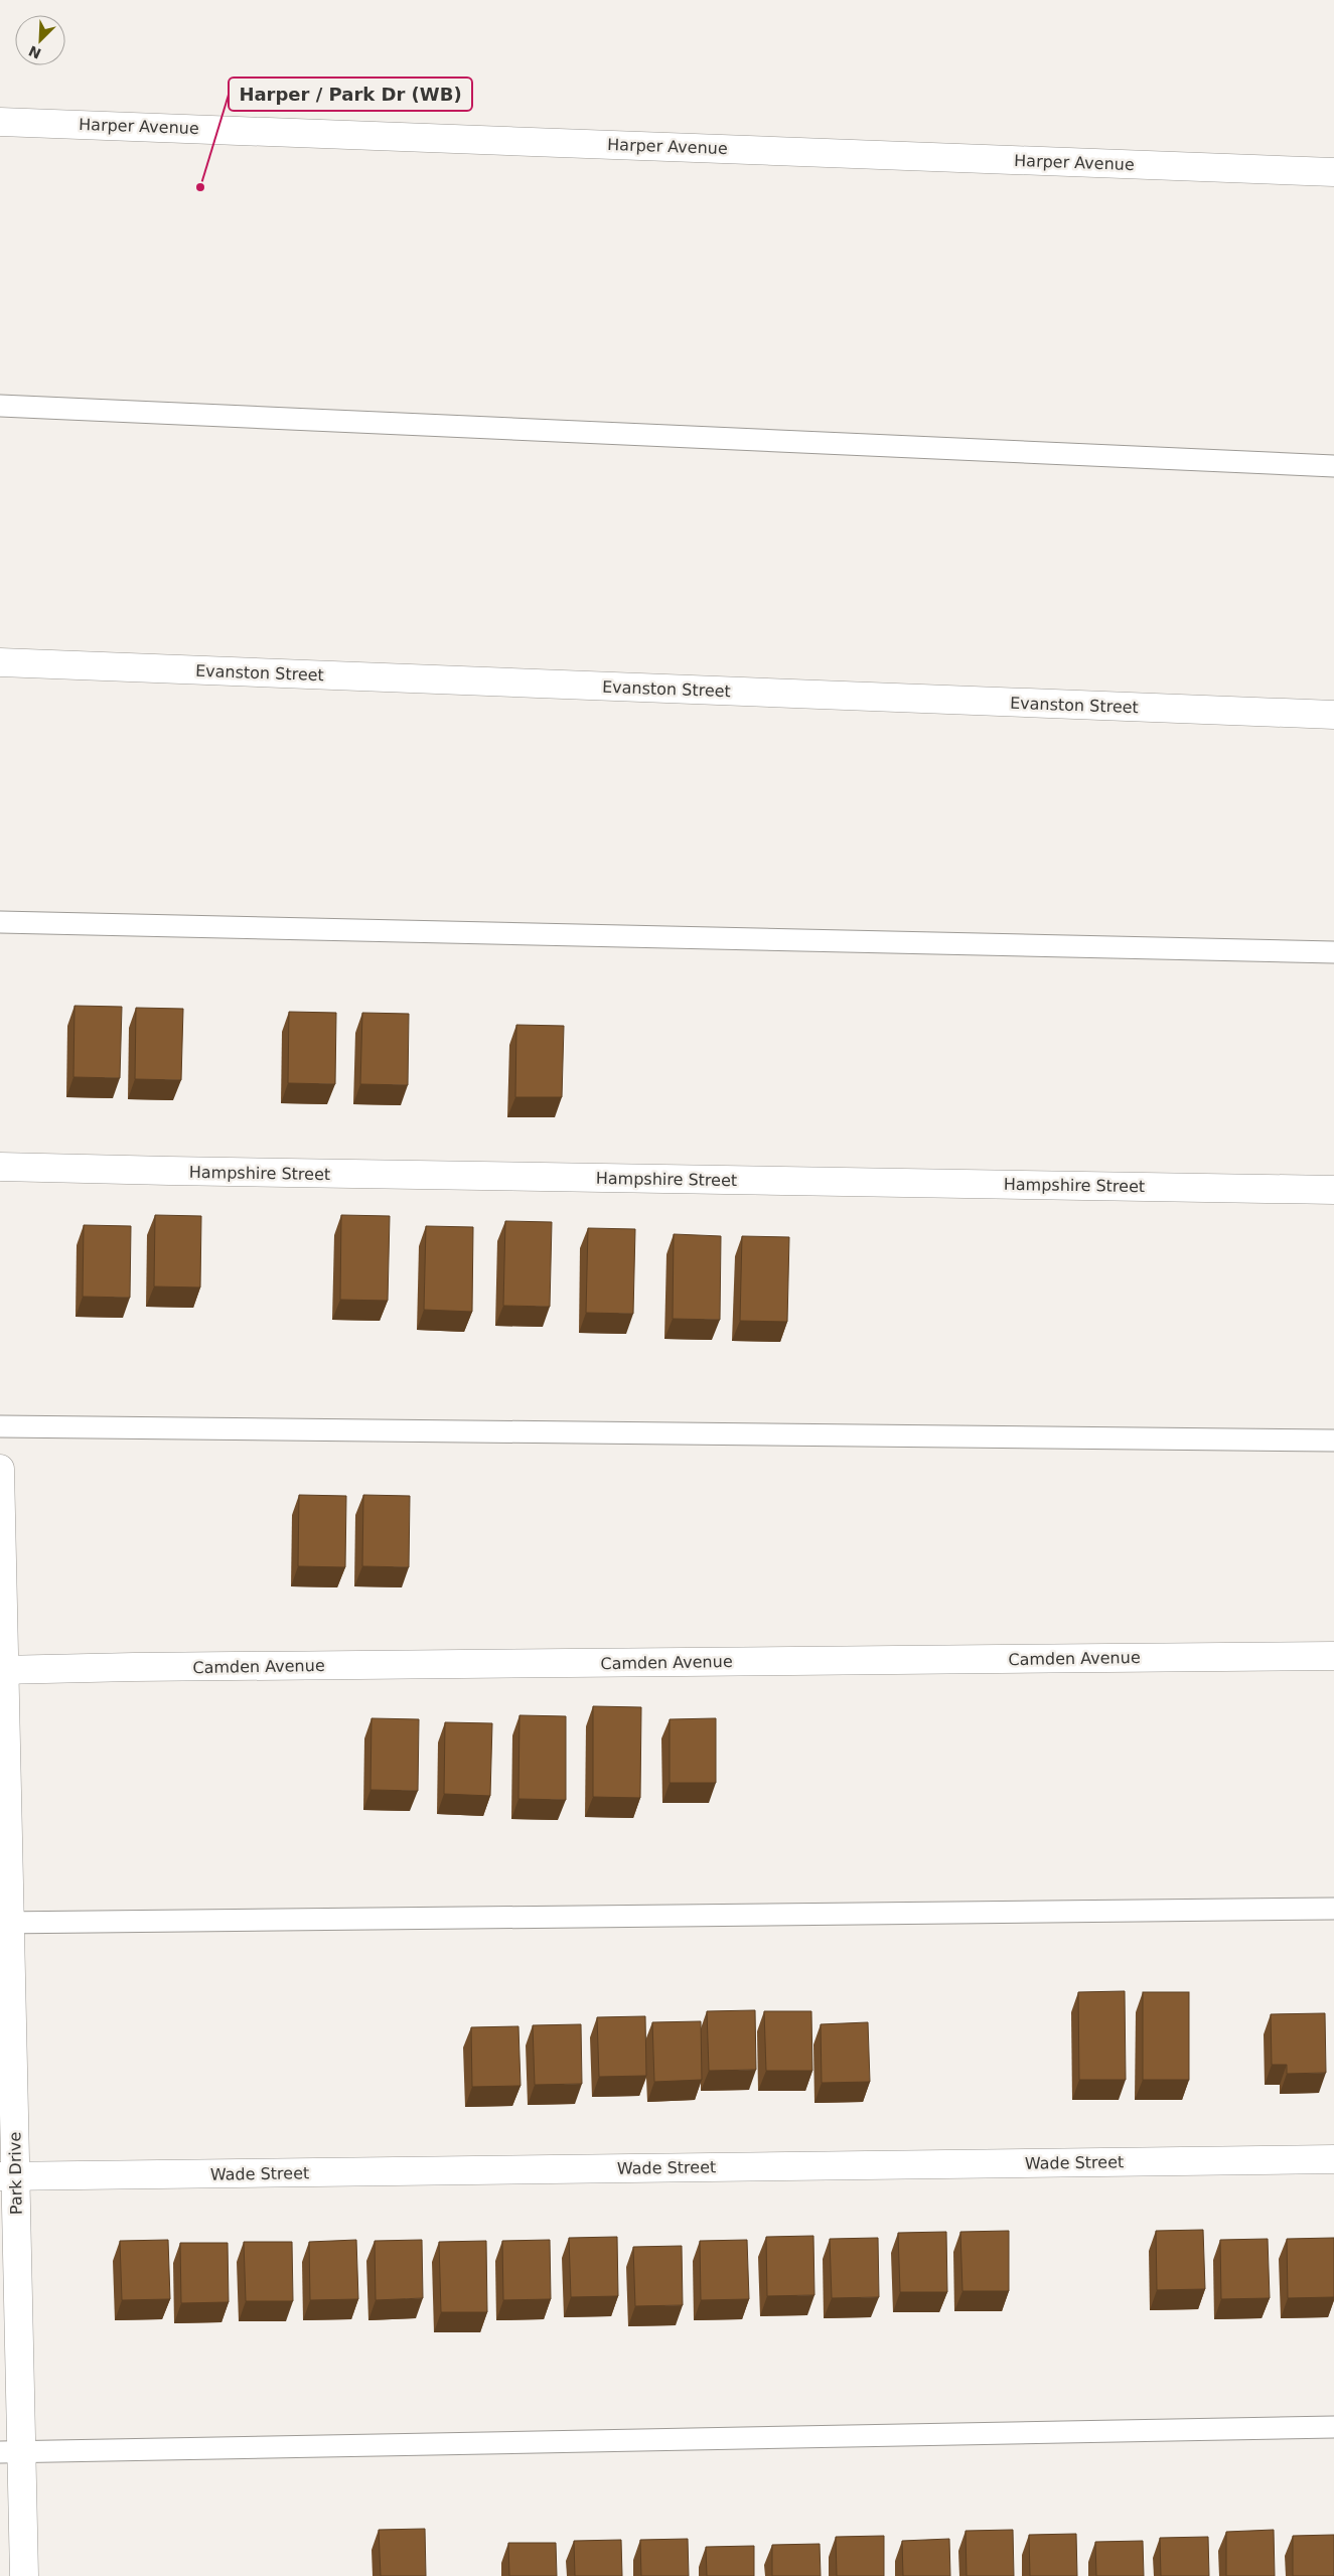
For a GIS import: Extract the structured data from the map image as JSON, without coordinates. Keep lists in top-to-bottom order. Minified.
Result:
{"streets":{"street":["Harper Avenue","Evanston Street","Hampshire Street","Camden Avenue","Wade Street","Park Drive"]},"crossings":[["Camden Avenue","Park Drive"],["Wade Street","Park Drive"]],"places":["Harper / Park Dr (WB)"],"north":"bottom left"}
